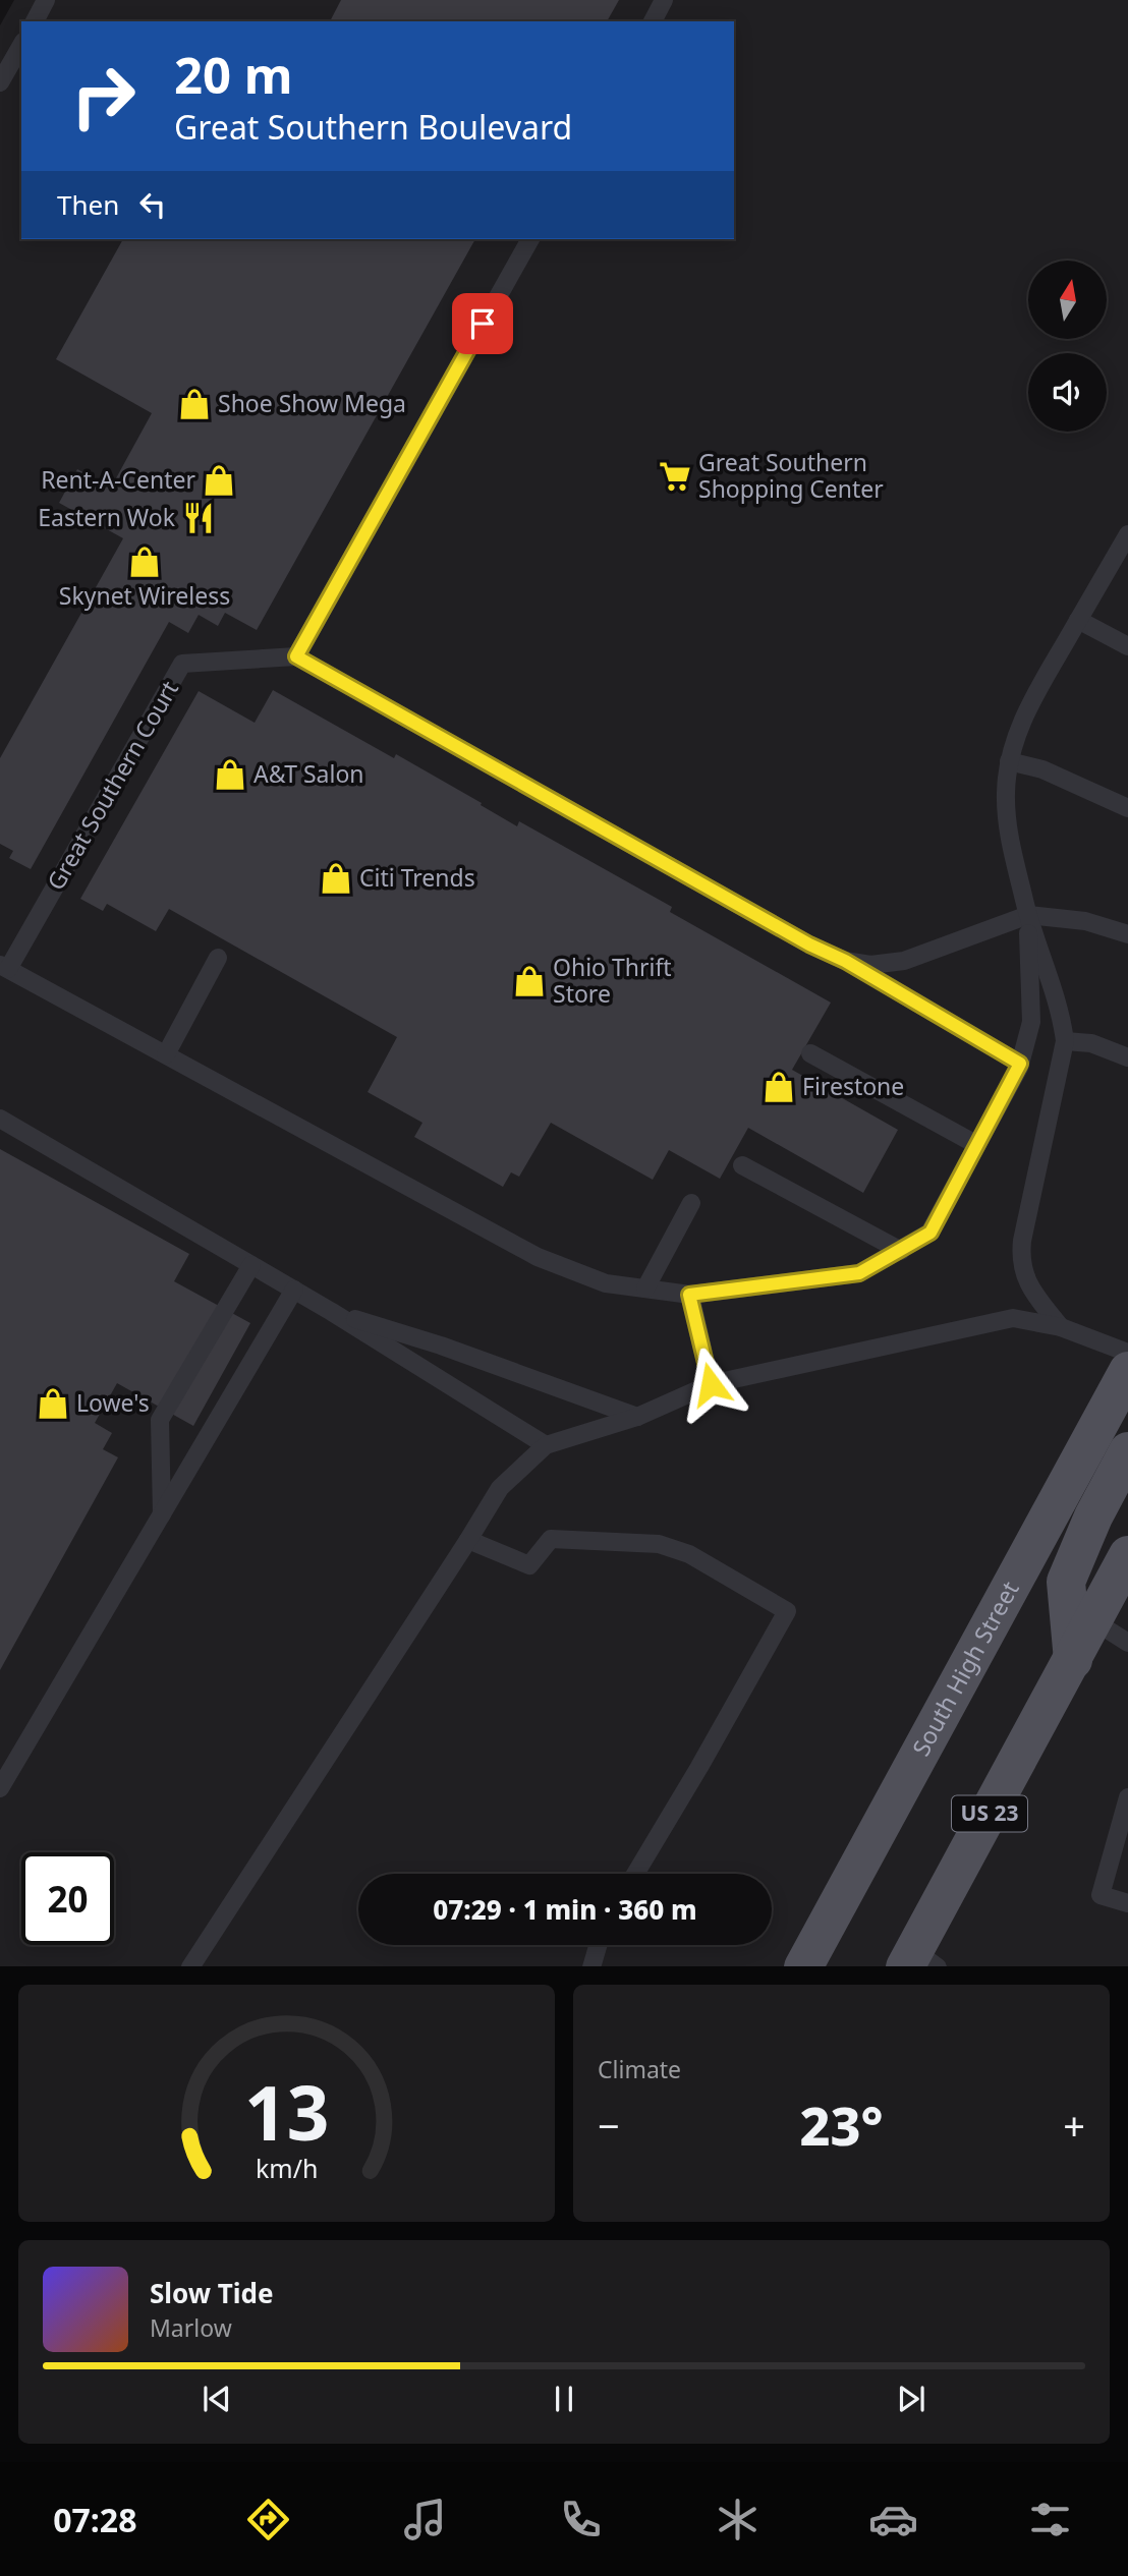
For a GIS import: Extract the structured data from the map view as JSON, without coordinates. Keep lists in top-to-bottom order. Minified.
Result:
{"streets":{"main road":["South High Street","US 23"],"lane":["Great Southern Court"]},"places":{"shop":["Shoe Show Mega","Rent-A-Center","Skynet Wireless","A&T Salon","Citi Trends","Ohio Thrift Store","Firestone","Lowe's"],"supermarket":["Great Southern Shopping Center"],"restaurant":["Eastern Wok"]},"north":"top","page":{"turn":["20 m","Great Southern Boulevard"],"then":"Then","limit":"20","trip":"07:29 · 1 min · 360 m","tile":"Climate","heat":["−","23°","+"],"song":["Slow Tide","Marlow"],"tabs":"07:28","gauge":["13","km/h"]}}
